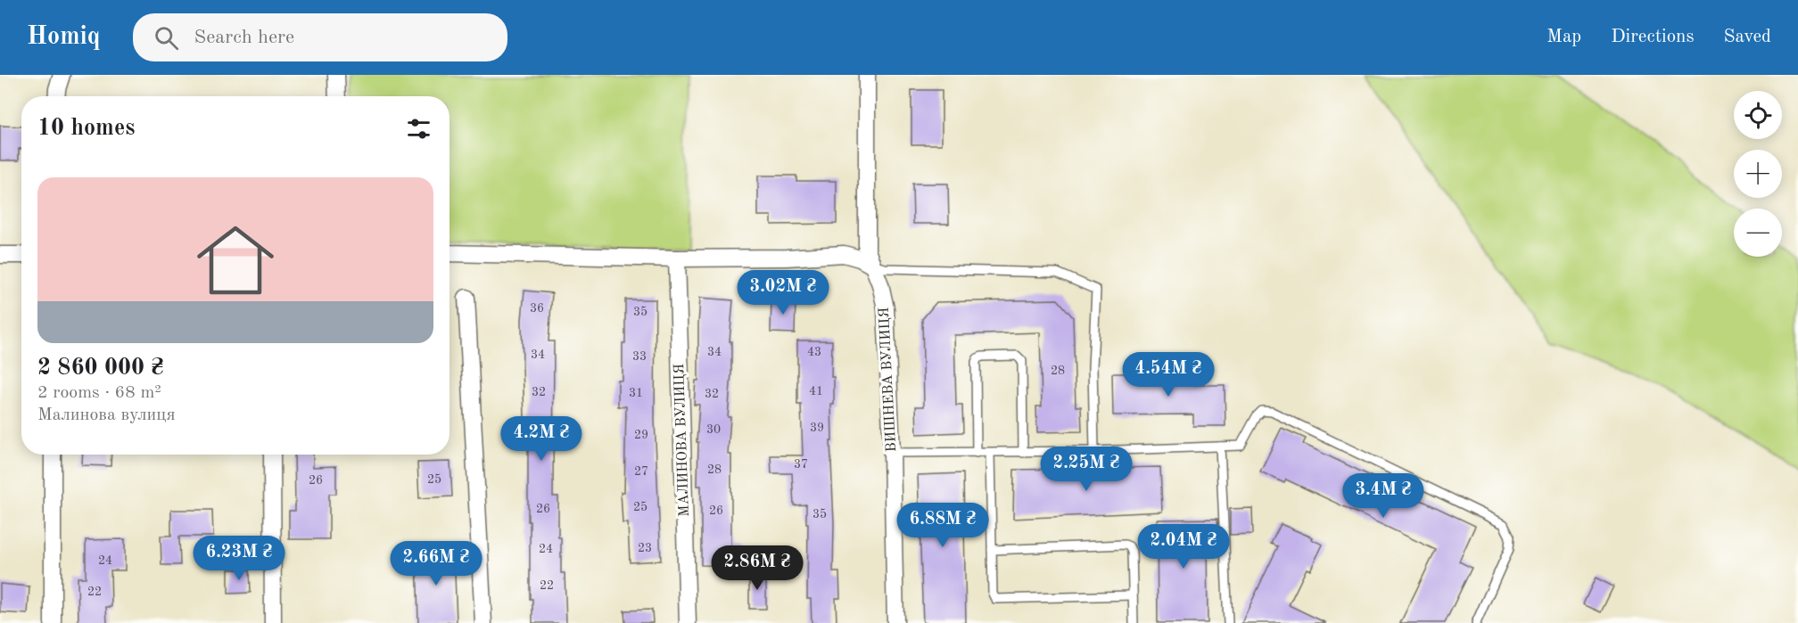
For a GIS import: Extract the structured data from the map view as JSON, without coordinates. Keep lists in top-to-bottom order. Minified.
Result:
{"streets":{"street":["ВИШНЕВА ВУЛИЦЯ","МАЛИНОВА ВУЛИЦЯ"]},"house_numbers":["36","35","34","43","34","33","28","41","32","31","32","39","30","29","37","28","27","25","26","25","26","26","35","23","24","24","22","22"],"page":{"header":"Homiq","search":"Search here","nav":["Map","Directions","Saved"],"map_buttons":["+","−"],"heading":"10 homes","list":[{"name":"2 860 000 ₴","note":"2 rooms · 68 m² · Малинова вулиця"}],"price":["3.02M ₴","4.54M ₴","4.2M ₴","2.25M ₴","3.4M ₴","6.88M ₴","2.04M ₴","6.23M ₴","2.66M ₴","2.86M ₴"]}}
